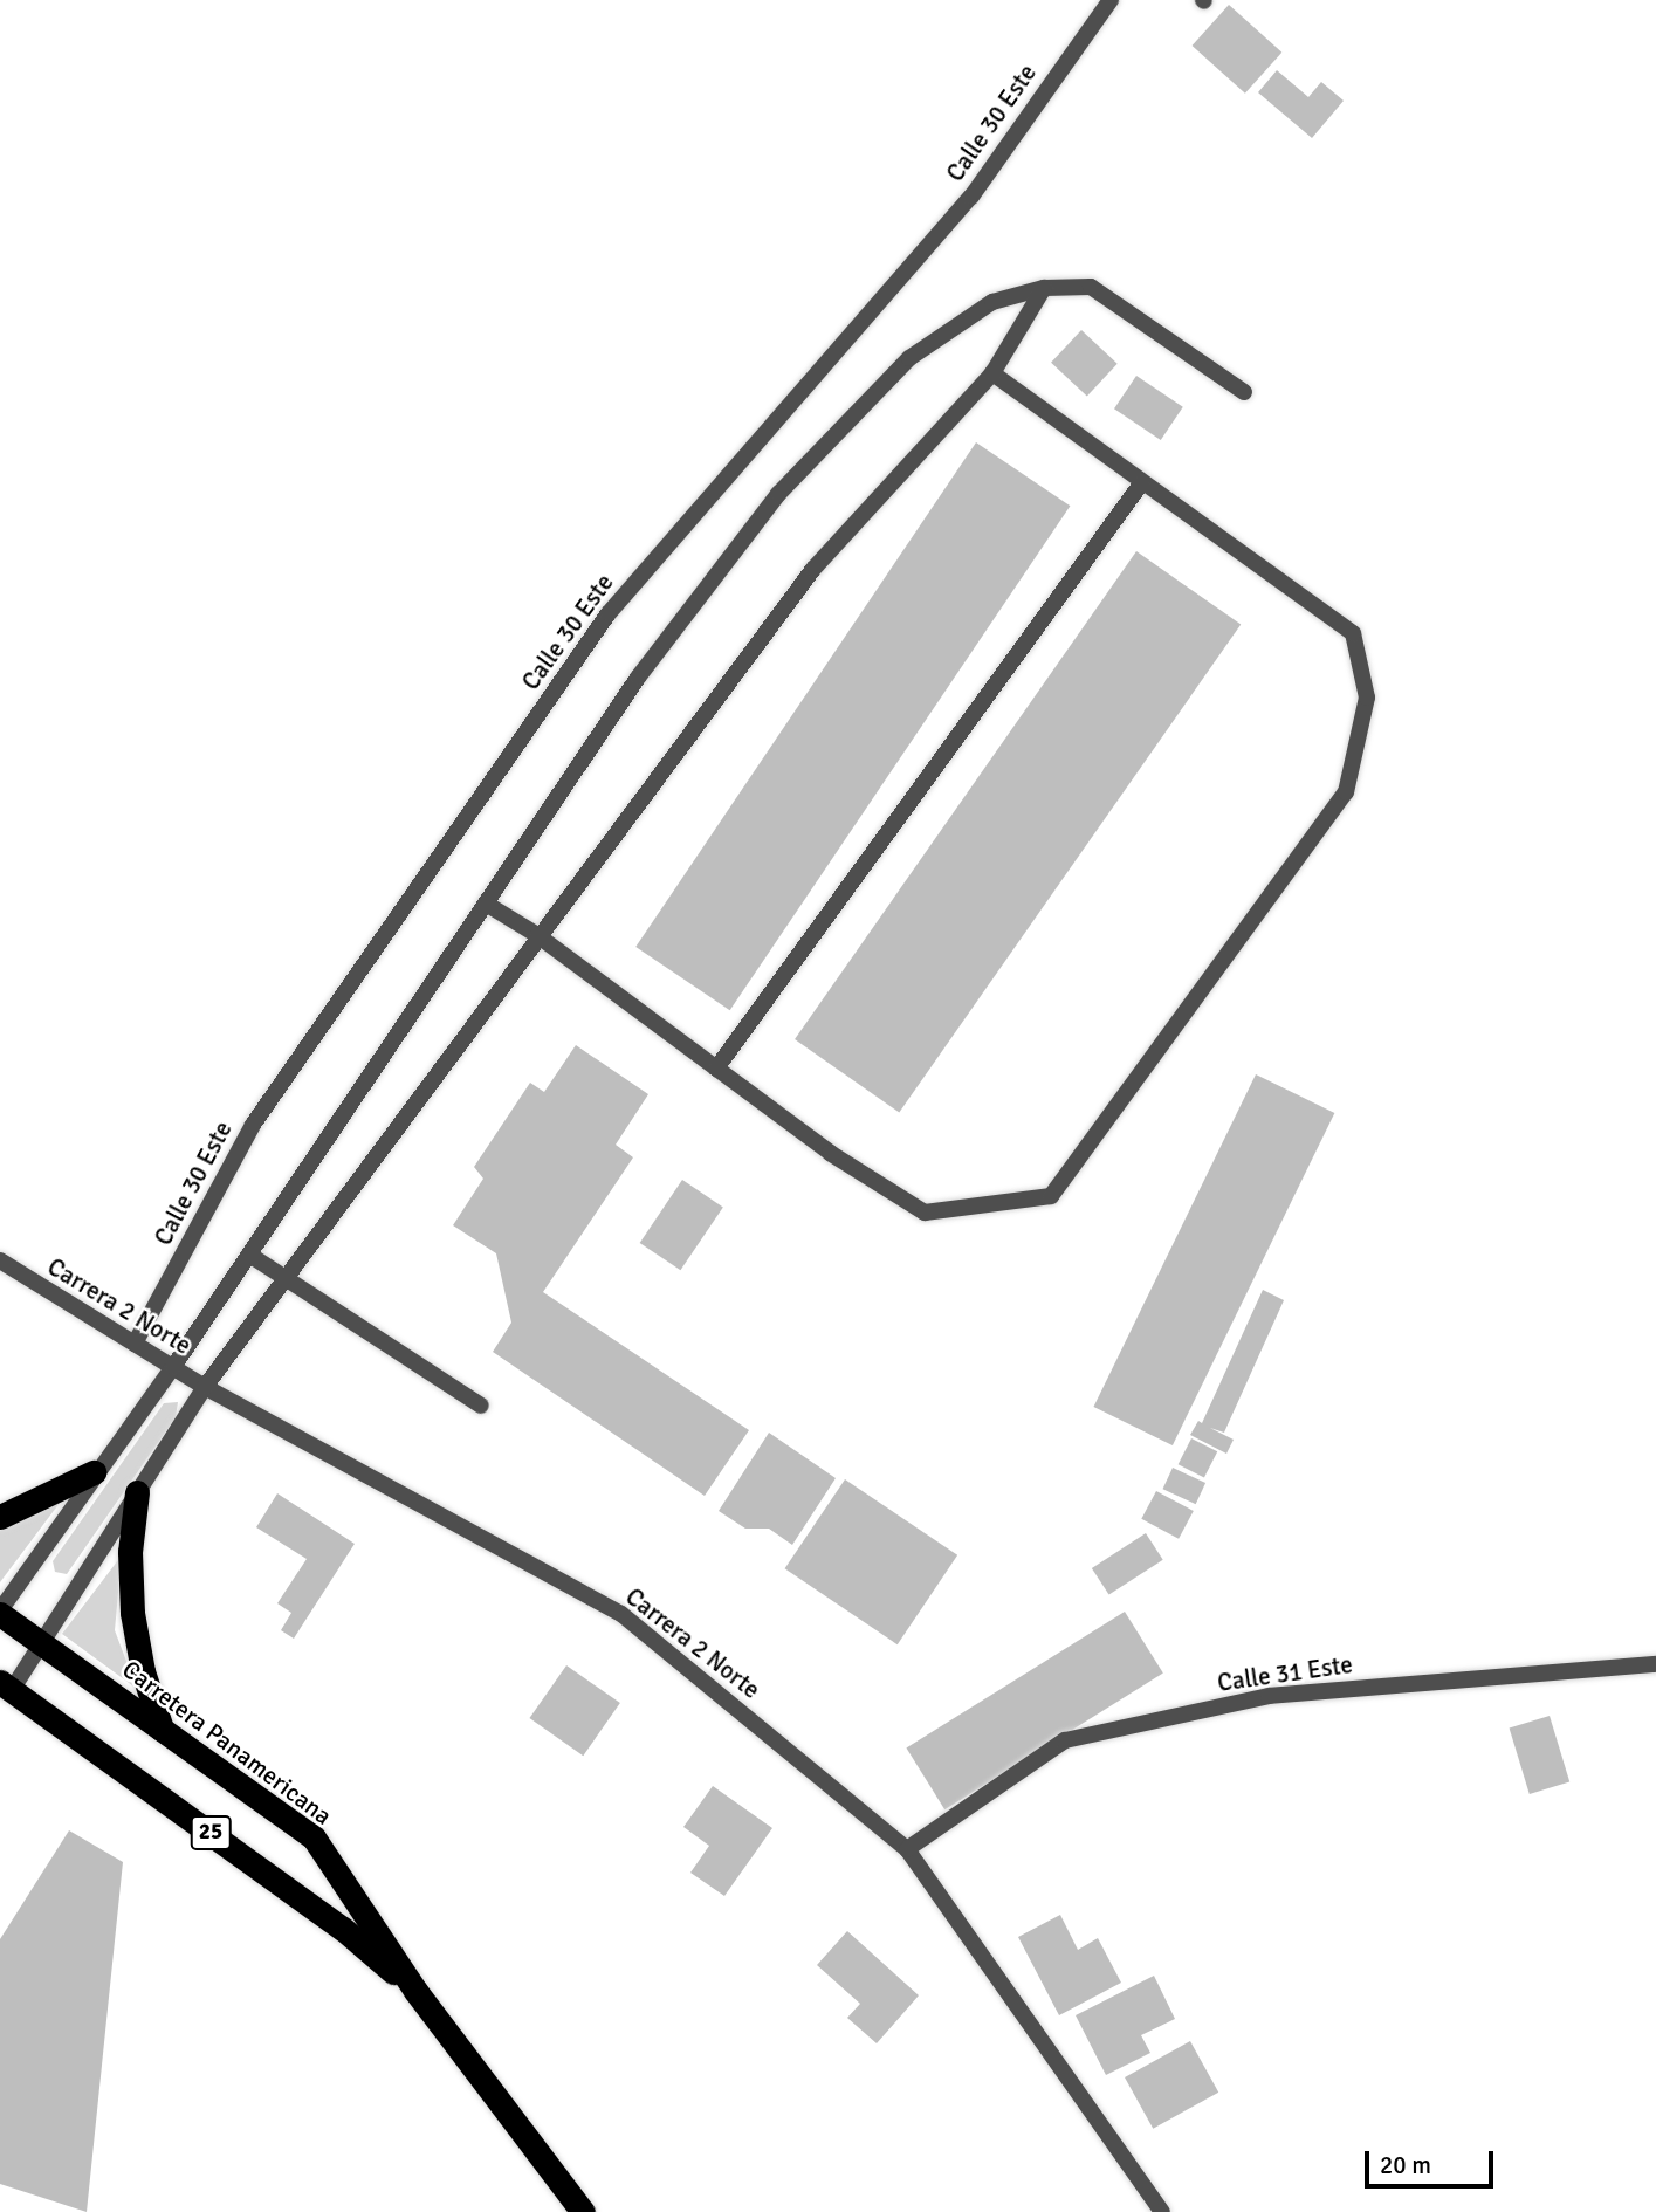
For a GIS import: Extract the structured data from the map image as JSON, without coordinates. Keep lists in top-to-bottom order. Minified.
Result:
{"streets":{"highway":["Carretera Panamericana","25"],"street":["Calle 30 Este","Carrera 2 Norte","Calle 31 Este"]},"crossings":[["Calle 30 Este","Carrera 2 Norte"],["Carrera 2 Norte","Calle 31 Este"]],"scale_bar":"20 m"}
